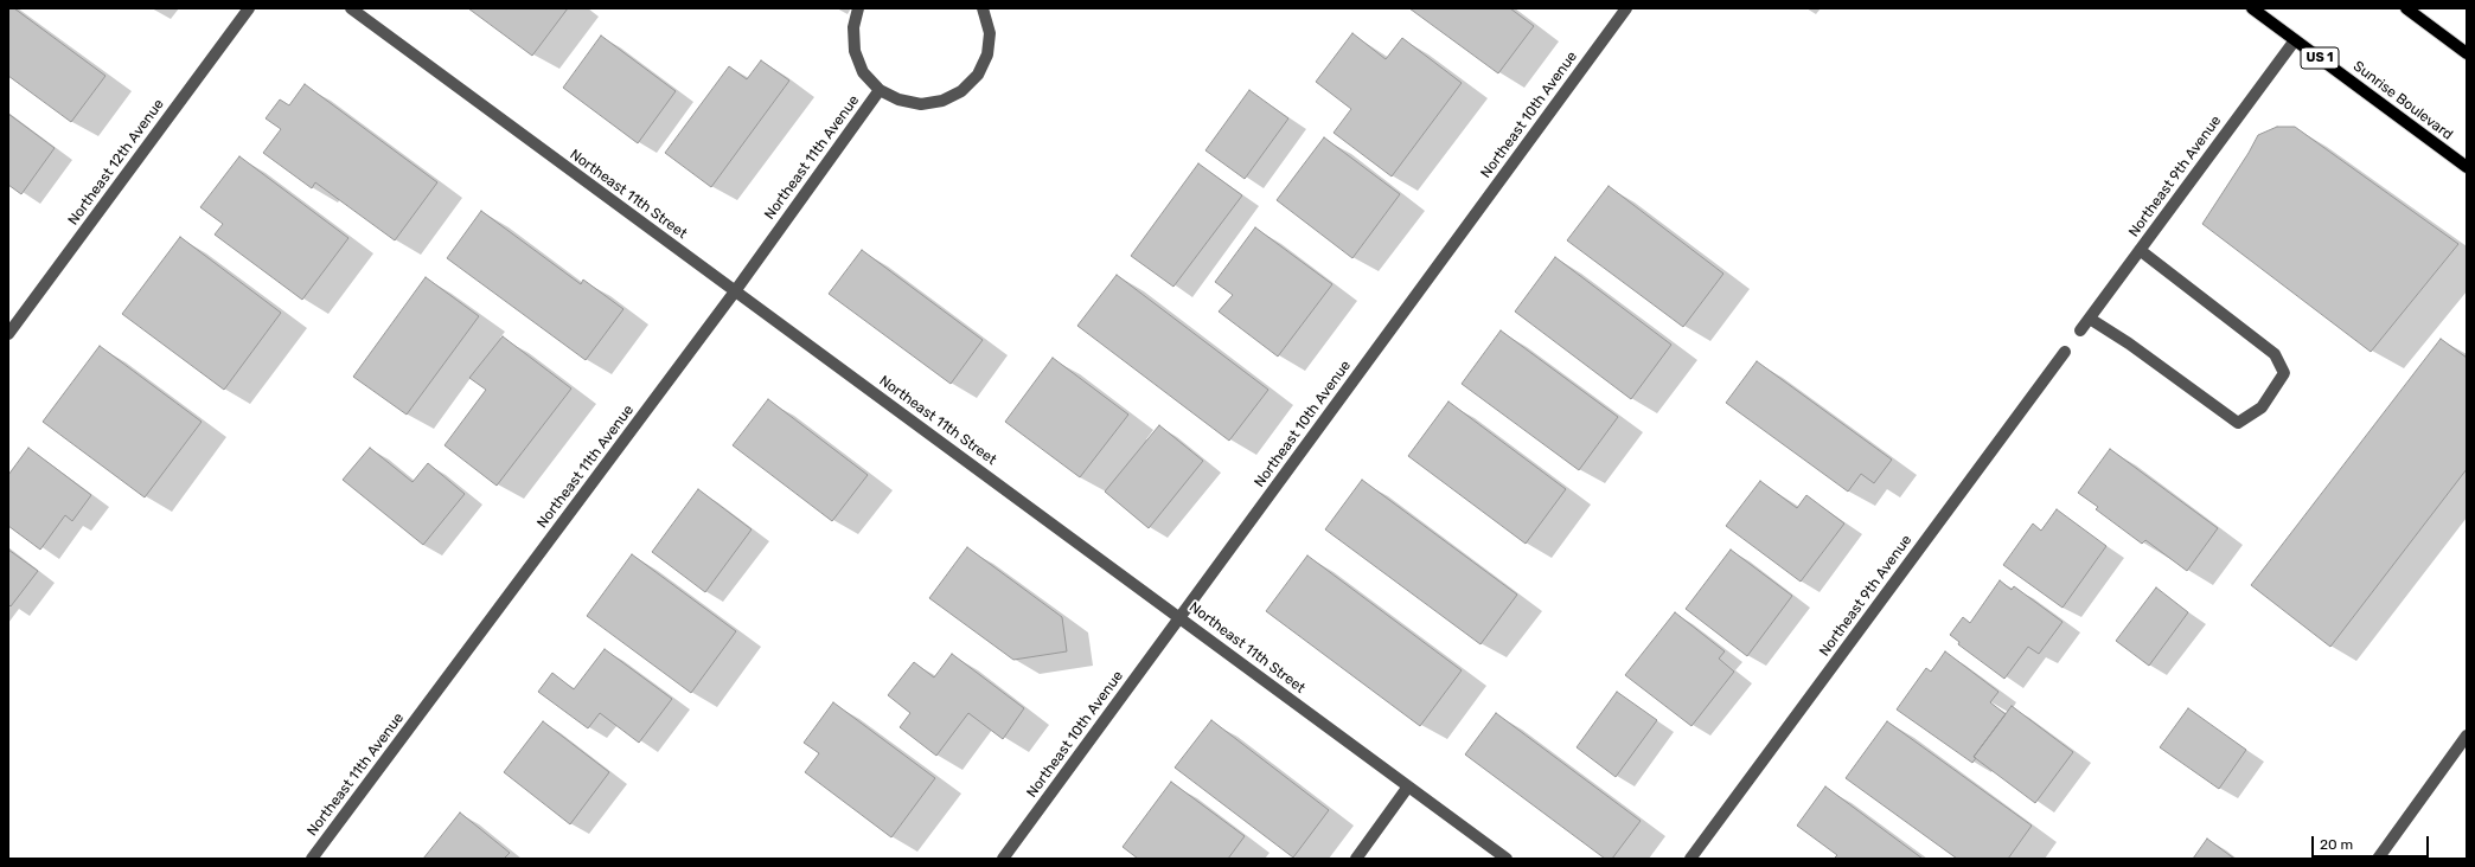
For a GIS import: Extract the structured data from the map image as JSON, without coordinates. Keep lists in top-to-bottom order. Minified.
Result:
{"streets":{"main road":["US 1","Sunrise Boulevard"],"street":["Northeast 10th Avenue","Northeast 11th Avenue","Northeast 12th Avenue","Northeast 9th Avenue","Northeast 11th Street"]},"crossings":[["Sunrise Boulevard","Northeast 9th Avenue"],["Northeast 10th Avenue","Northeast 11th Street"],["Northeast 11th Avenue","Northeast 11th Street"]],"scale_bar":"20 m"}
